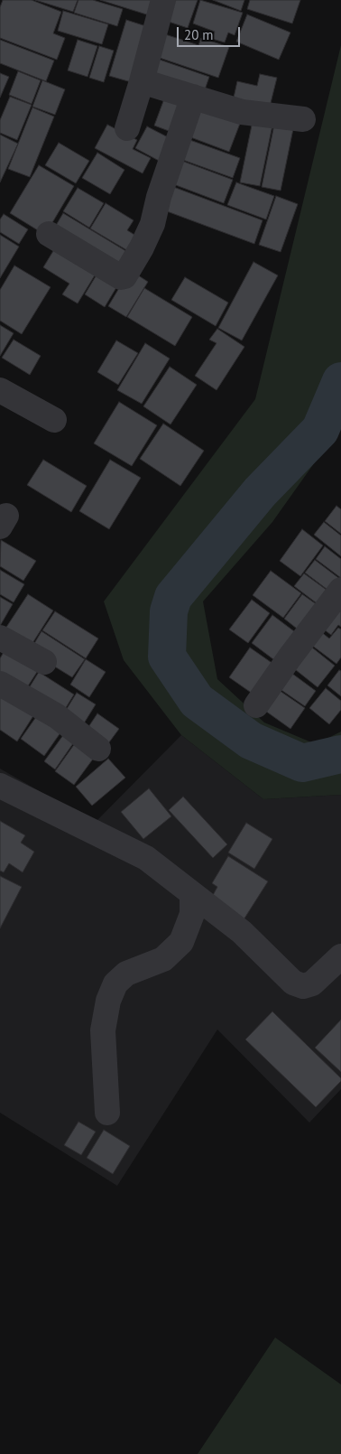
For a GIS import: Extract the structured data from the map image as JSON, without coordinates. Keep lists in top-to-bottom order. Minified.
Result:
{"scale_bar":"20 m"}
